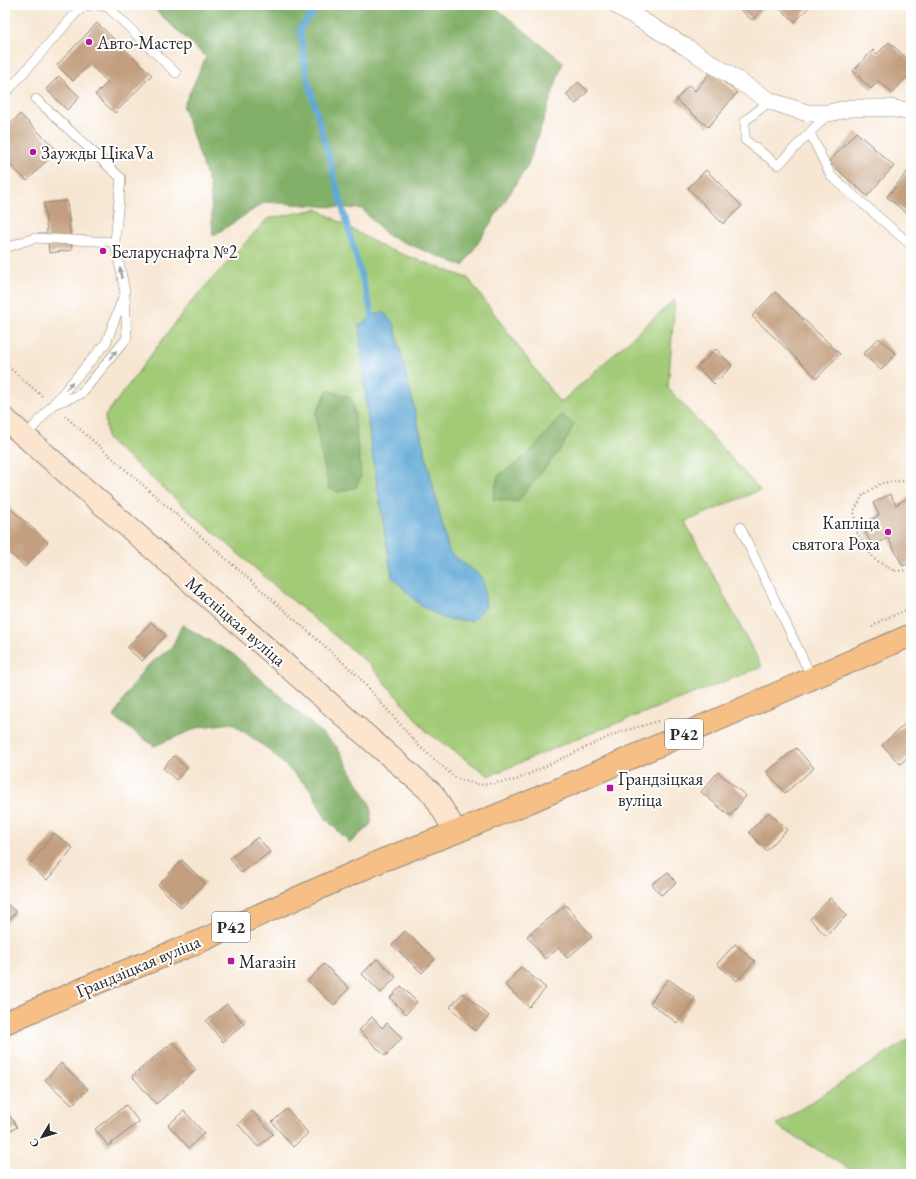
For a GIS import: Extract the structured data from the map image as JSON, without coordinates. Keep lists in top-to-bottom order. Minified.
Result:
{"streets":{"main road":["Мясніцкая вуліца","Р42","Грандзіцкая вуліца"]},"crossings":[["Мясніцкая вуліца","Грандзіцкая вуліца"]],"places":{"other":["Авто-Мастер","Заужды ЦікаVа","Беларуснафта №2","Капліца святога Роха"],"transit":["Грандзіцкая вуліца","Магазін"]},"north":"bottom left"}
